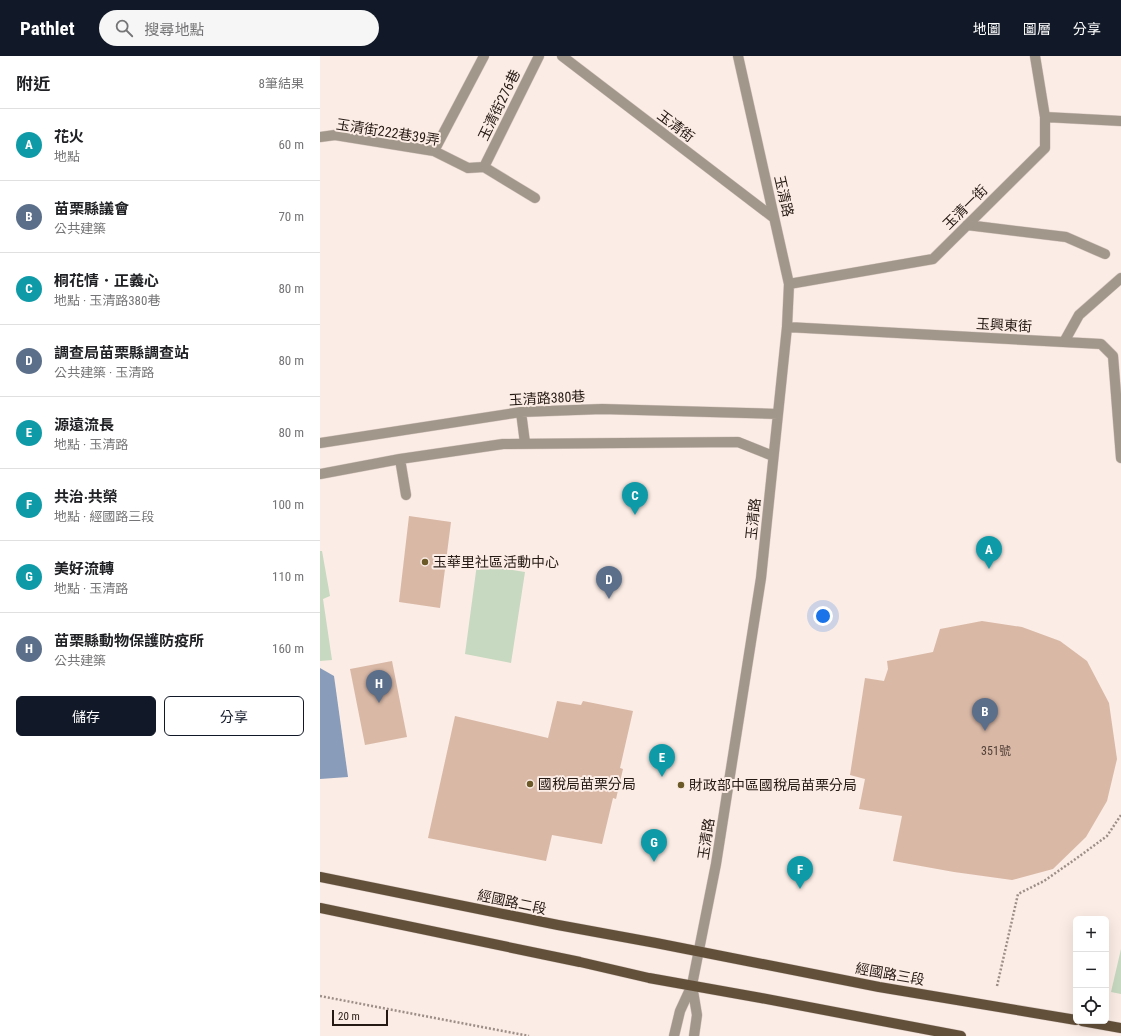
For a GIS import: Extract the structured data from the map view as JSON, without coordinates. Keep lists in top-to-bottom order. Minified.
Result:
{"streets":{"main road":["經國路二段","經國路三段"],"street":["玉清街276巷","玉清街","玉清街222巷39弄","玉清路","玉清一街","玉興東街","玉清路380巷"]},"crossings":[["玉清街276巷","玉清街222巷39弄"],["玉清街","玉清路"],["玉清路","玉清一街"],["玉清路","玉興東街"],["玉清路","玉清路380巷"],["玉清路","經國路二段"],["玉清路","經國路三段"],["經國路二段","經國路三段"]],"places":["玉華里社區活動中心","國稅局苗栗分局","財政部中區國稅局苗栗分局"],"house_numbers":["351號"],"scale_bar":"20 m","page":{"header":"Pathlet","search":"搜尋地點","nav":["地圖","圖層","分享"],"heading":["附近","8筆結果"],"list":[{"mark":"A","name":"花火","note":"地點","value":"60 m"},{"mark":"B","name":"苗栗縣議會","note":"公共建築","value":"70 m"},{"mark":"C","name":"桐花情．正義心","note":"地點 · 玉清路380巷","value":"80 m"},{"mark":"D","name":"調查局苗栗縣調查站","note":"公共建築 · 玉清路","value":"80 m"},{"mark":"E","name":"源遠流長","note":"地點 · 玉清路","value":"80 m"},{"mark":"F","name":"共治‧共榮","note":"地點 · 經國路三段","value":"100 m"},{"mark":"G","name":"美好流轉","note":"地點 · 玉清路","value":"110 m"},{"mark":"H","name":"苗栗縣動物保護防疫所","note":"公共建築","value":"160 m"}],"pins":["C","A","D","H","B","E","G","F"],"buttons":["儲存","分享"],"map_buttons":["+","−"],"scale":"20 m"}}
